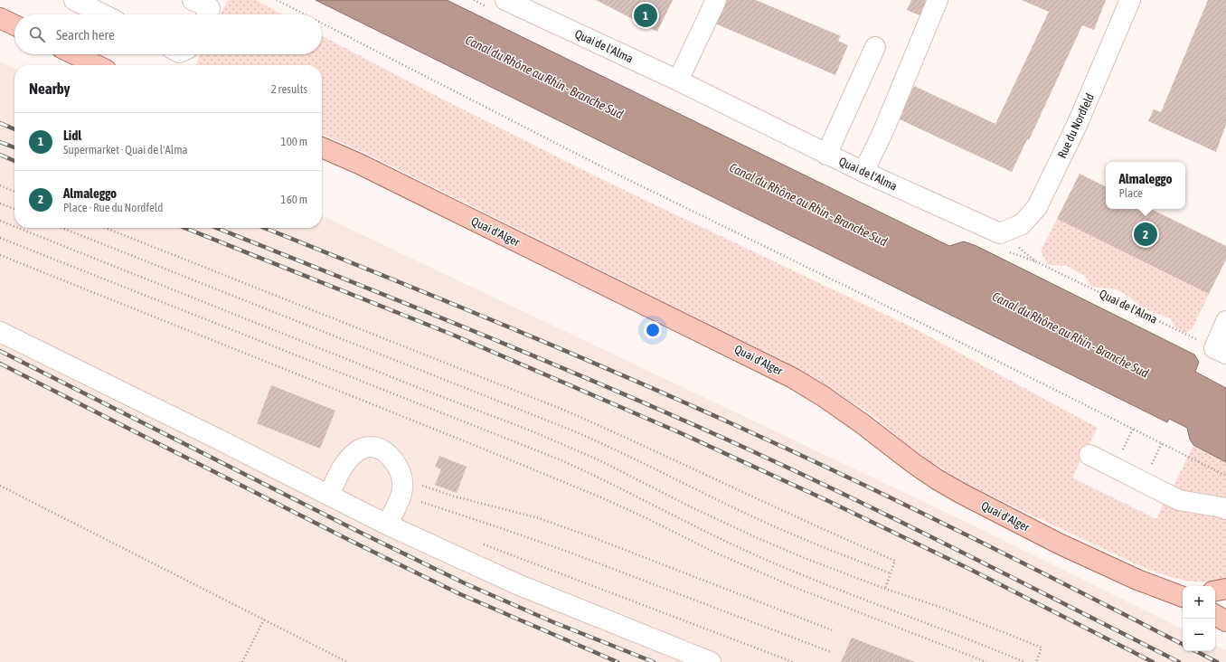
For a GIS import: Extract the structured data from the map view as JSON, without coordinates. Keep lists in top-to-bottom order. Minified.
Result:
{"streets":{"main road":["Quai d'Alger"],"street":["Quai de l'Alma","Rue du Nordfeld"]},"crossings":[["Quai de l'Alma","Rue du Nordfeld"]],"water":["Canal du Rhône au Rhin - Branche Sud"],"page":{"pins":["1","2"],"search":"Search here","heading":["Nearby","2 results"],"list":[{"mark":"1","name":"Lidl","note":"Supermarket · Quai de l'Alma","value":"100 m"},{"mark":"2","name":"Almaleggo","note":"Place · Rue du Nordfeld","value":"160 m"}],"popup":["Almaleggo","Place"],"map_buttons":["+","−"]}}
